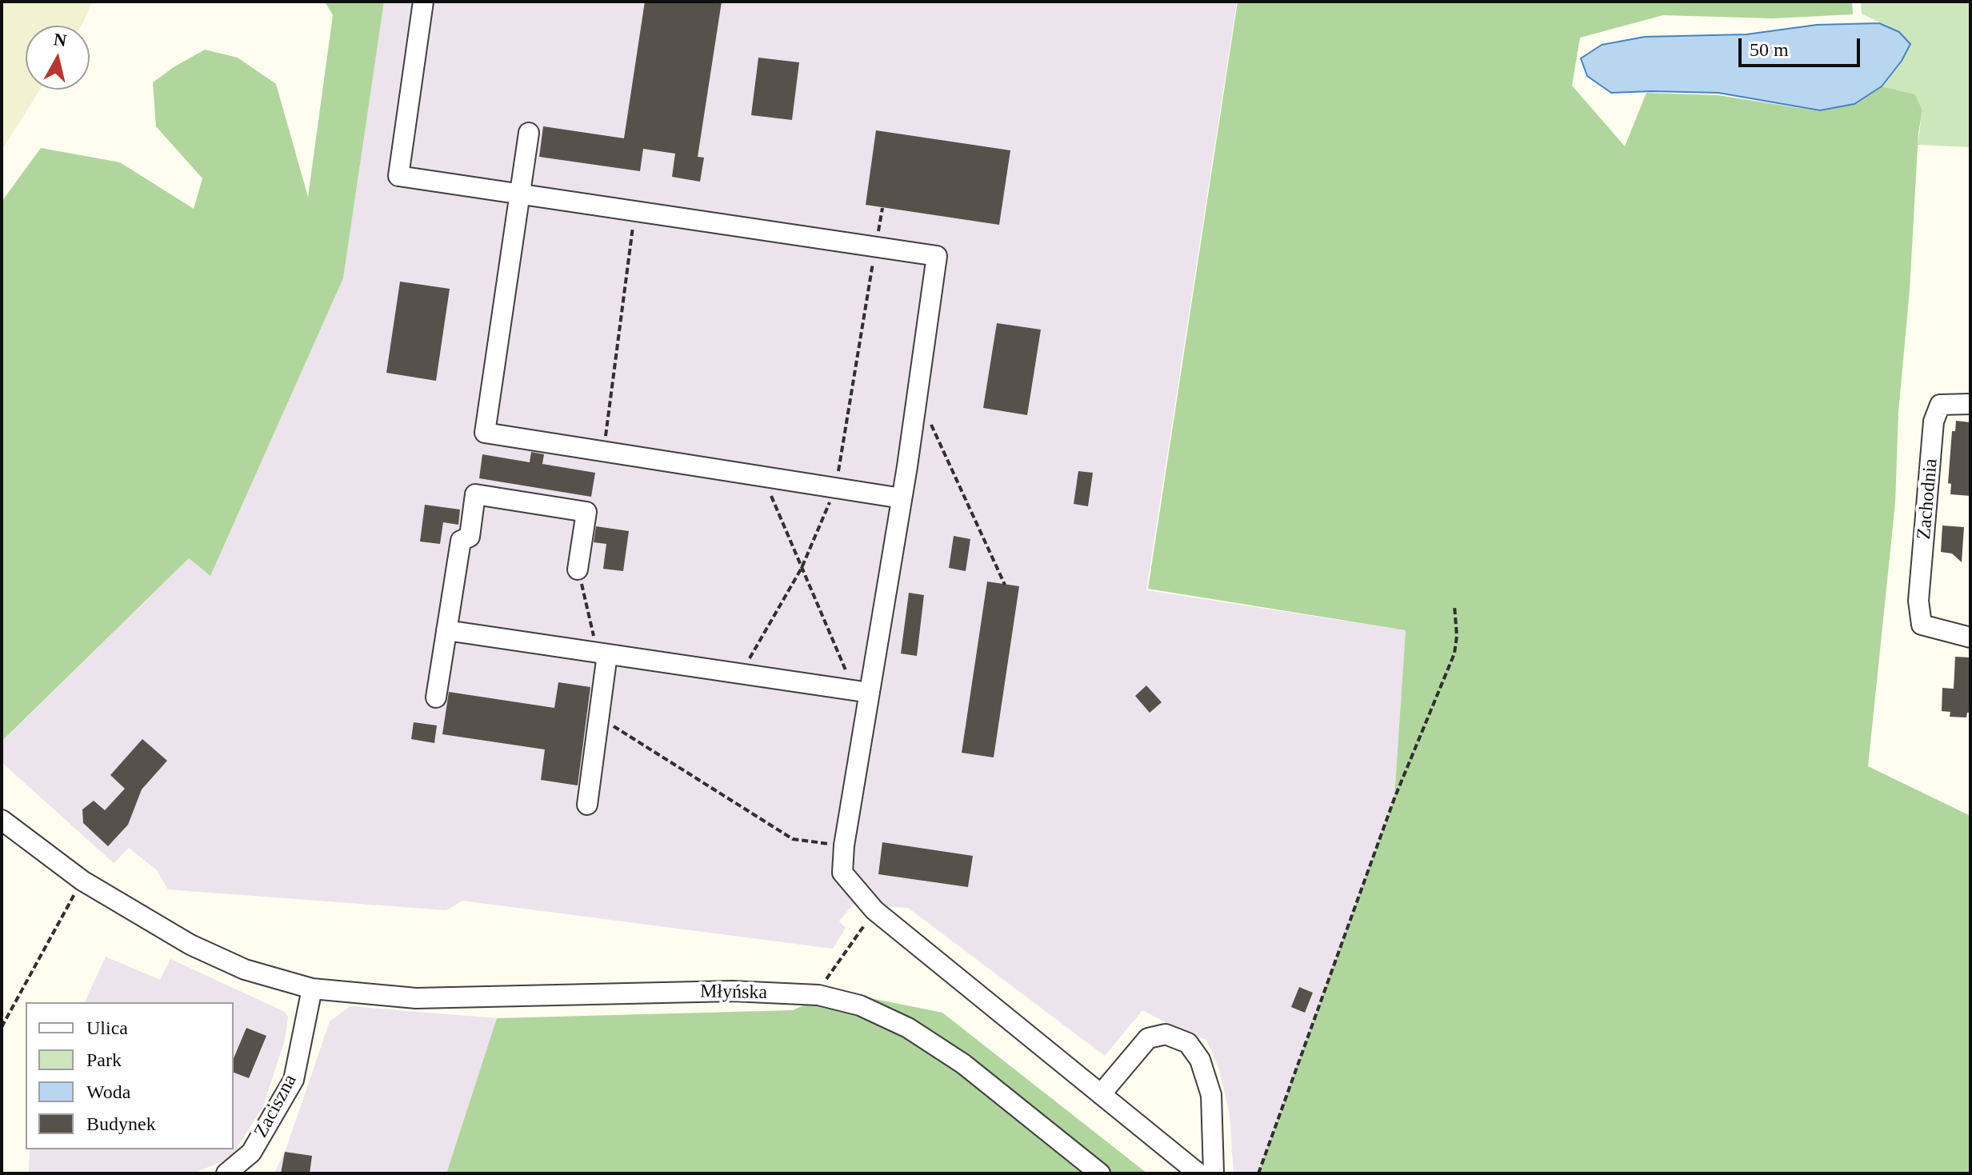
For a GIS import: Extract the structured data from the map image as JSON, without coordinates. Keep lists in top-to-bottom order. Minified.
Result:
{"streets":{"street":["Zachodnia","Młyńska","Zaciszna"]},"crossings":[["Młyńska","Zaciszna"]],"legend":["Ulica","Park","Woda","Budynek"],"scale_bar":"50 m","north":"top"}
